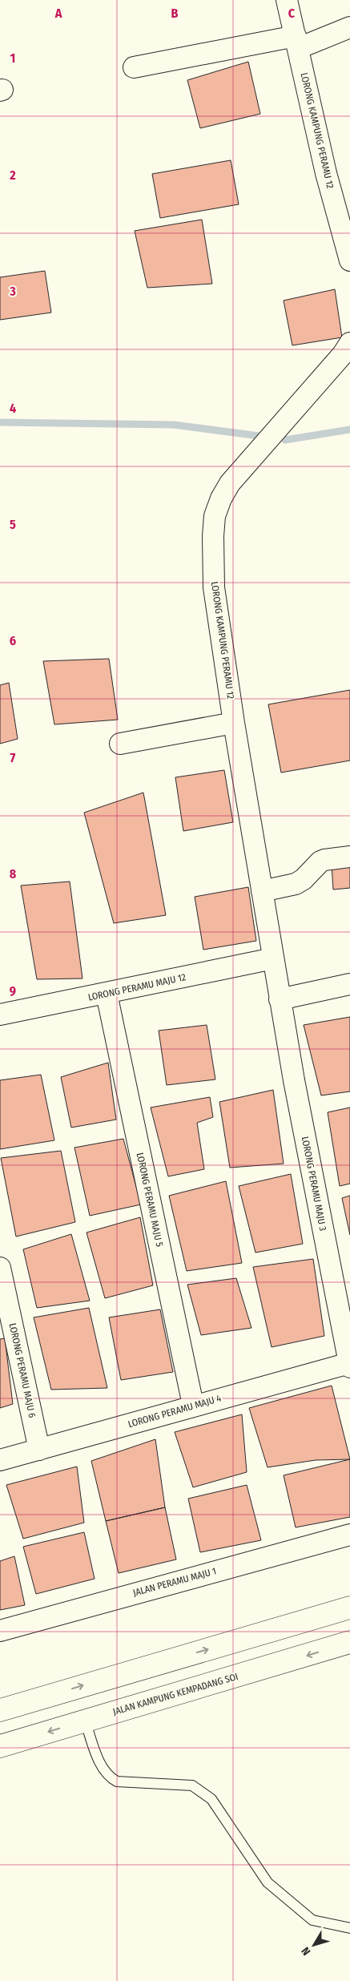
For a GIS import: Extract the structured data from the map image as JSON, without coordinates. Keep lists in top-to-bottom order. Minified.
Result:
{"streets":{"highway":["JALAN KAMPUNG KEMPADANG SOI"],"street":["LORONG KAMPUNG PERAMU 12","LORONG PERAMU MAJU 12","LORONG PERAMU MAJU 3","LORONG PERAMU MAJU 5","LORONG PERAMU MAJU 6","LORONG PERAMU MAJU 4","JALAN PERAMU MAJU 1"]},"crossings":[["LORONG KAMPUNG PERAMU 12","LORONG PERAMU MAJU 12"],["LORONG KAMPUNG PERAMU 12","LORONG PERAMU MAJU 3"],["LORONG PERAMU MAJU 12","LORONG PERAMU MAJU 3"],["LORONG PERAMU MAJU 12","LORONG PERAMU MAJU 5"],["LORONG PERAMU MAJU 3","LORONG PERAMU MAJU 4"],["LORONG PERAMU MAJU 5","LORONG PERAMU MAJU 4"],["LORONG PERAMU MAJU 6","LORONG PERAMU MAJU 4"]],"north":"bottom left","grid":{"columns":["A","B","C"],"rows":["1","2","3","4","5","6","7","8","9"]}}
